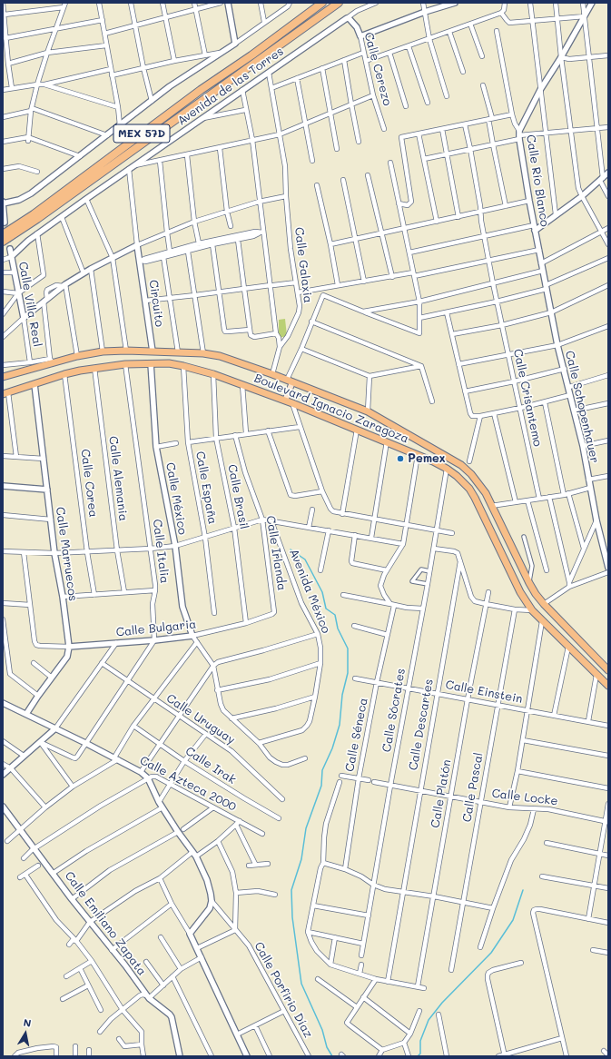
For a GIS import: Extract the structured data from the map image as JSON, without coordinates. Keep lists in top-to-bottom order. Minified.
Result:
{"streets":{"highway":["MEX 57D"],"main road":["Boulevard Ignacio Zaragoza"],"street":["Calle Cerezo","Avenida de las Torres","Calle Río Blanco","Calle Galaxia","Circuito","Calle Villa Real","Calle Crisantemo","Calle Schopenhauer","Calle Alemania","Calle Corea","Calle España","Calle Brasil","Calle México","Calle Italia","Calle Irlanda","Calle Marruecos","Avenida México","Calle Bulgaria","Calle Einstein","Calle Sócrates","Calle Uruguay","Calle Descartes","Calle Séneca","Calle Irak","Calle Azteca 2000","Calle Pascal","Calle Platón","Calle Locke","Calle Emiliano Zapata","Calle Porfirio Díaz"]},"crossings":[["Calle Cerezo","Avenida de las Torres"],["Avenida de las Torres","Calle Galaxia"],["Avenida de las Torres","Calle Villa Real"],["Calle Río Blanco","Calle Schopenhauer"],["Calle Galaxia","Boulevard Ignacio Zaragoza"],["Circuito","Boulevard Ignacio Zaragoza"],["Boulevard Ignacio Zaragoza","Calle Alemania"],["Boulevard Ignacio Zaragoza","Calle Corea"],["Boulevard Ignacio Zaragoza","Calle España"],["Boulevard Ignacio Zaragoza","Calle Brasil"],["Boulevard Ignacio Zaragoza","Calle México"],["Boulevard Ignacio Zaragoza","Calle Italia"],["Boulevard Ignacio Zaragoza","Calle Marruecos"],["Boulevard Ignacio Zaragoza","Calle Sócrates"],["Calle Brasil","Calle Bulgaria"],["Calle México","Calle Bulgaria"],["Calle Italia","Calle Bulgaria"],["Calle Irlanda","Calle Bulgaria"],["Calle Marruecos","Calle Bulgaria"],["Calle Marruecos","Calle Azteca 2000"],["Calle Einstein","Calle Sócrates"],["Calle Einstein","Calle Descartes"],["Calle Einstein","Calle Séneca"],["Calle Einstein","Calle Pascal"],["Calle Einstein","Calle Platón"],["Calle Sócrates","Calle Locke"],["Calle Descartes","Calle Locke"],["Calle Pascal","Calle Locke"],["Calle Platón","Calle Locke"]],"places":["Pemex"],"north":"top"}
